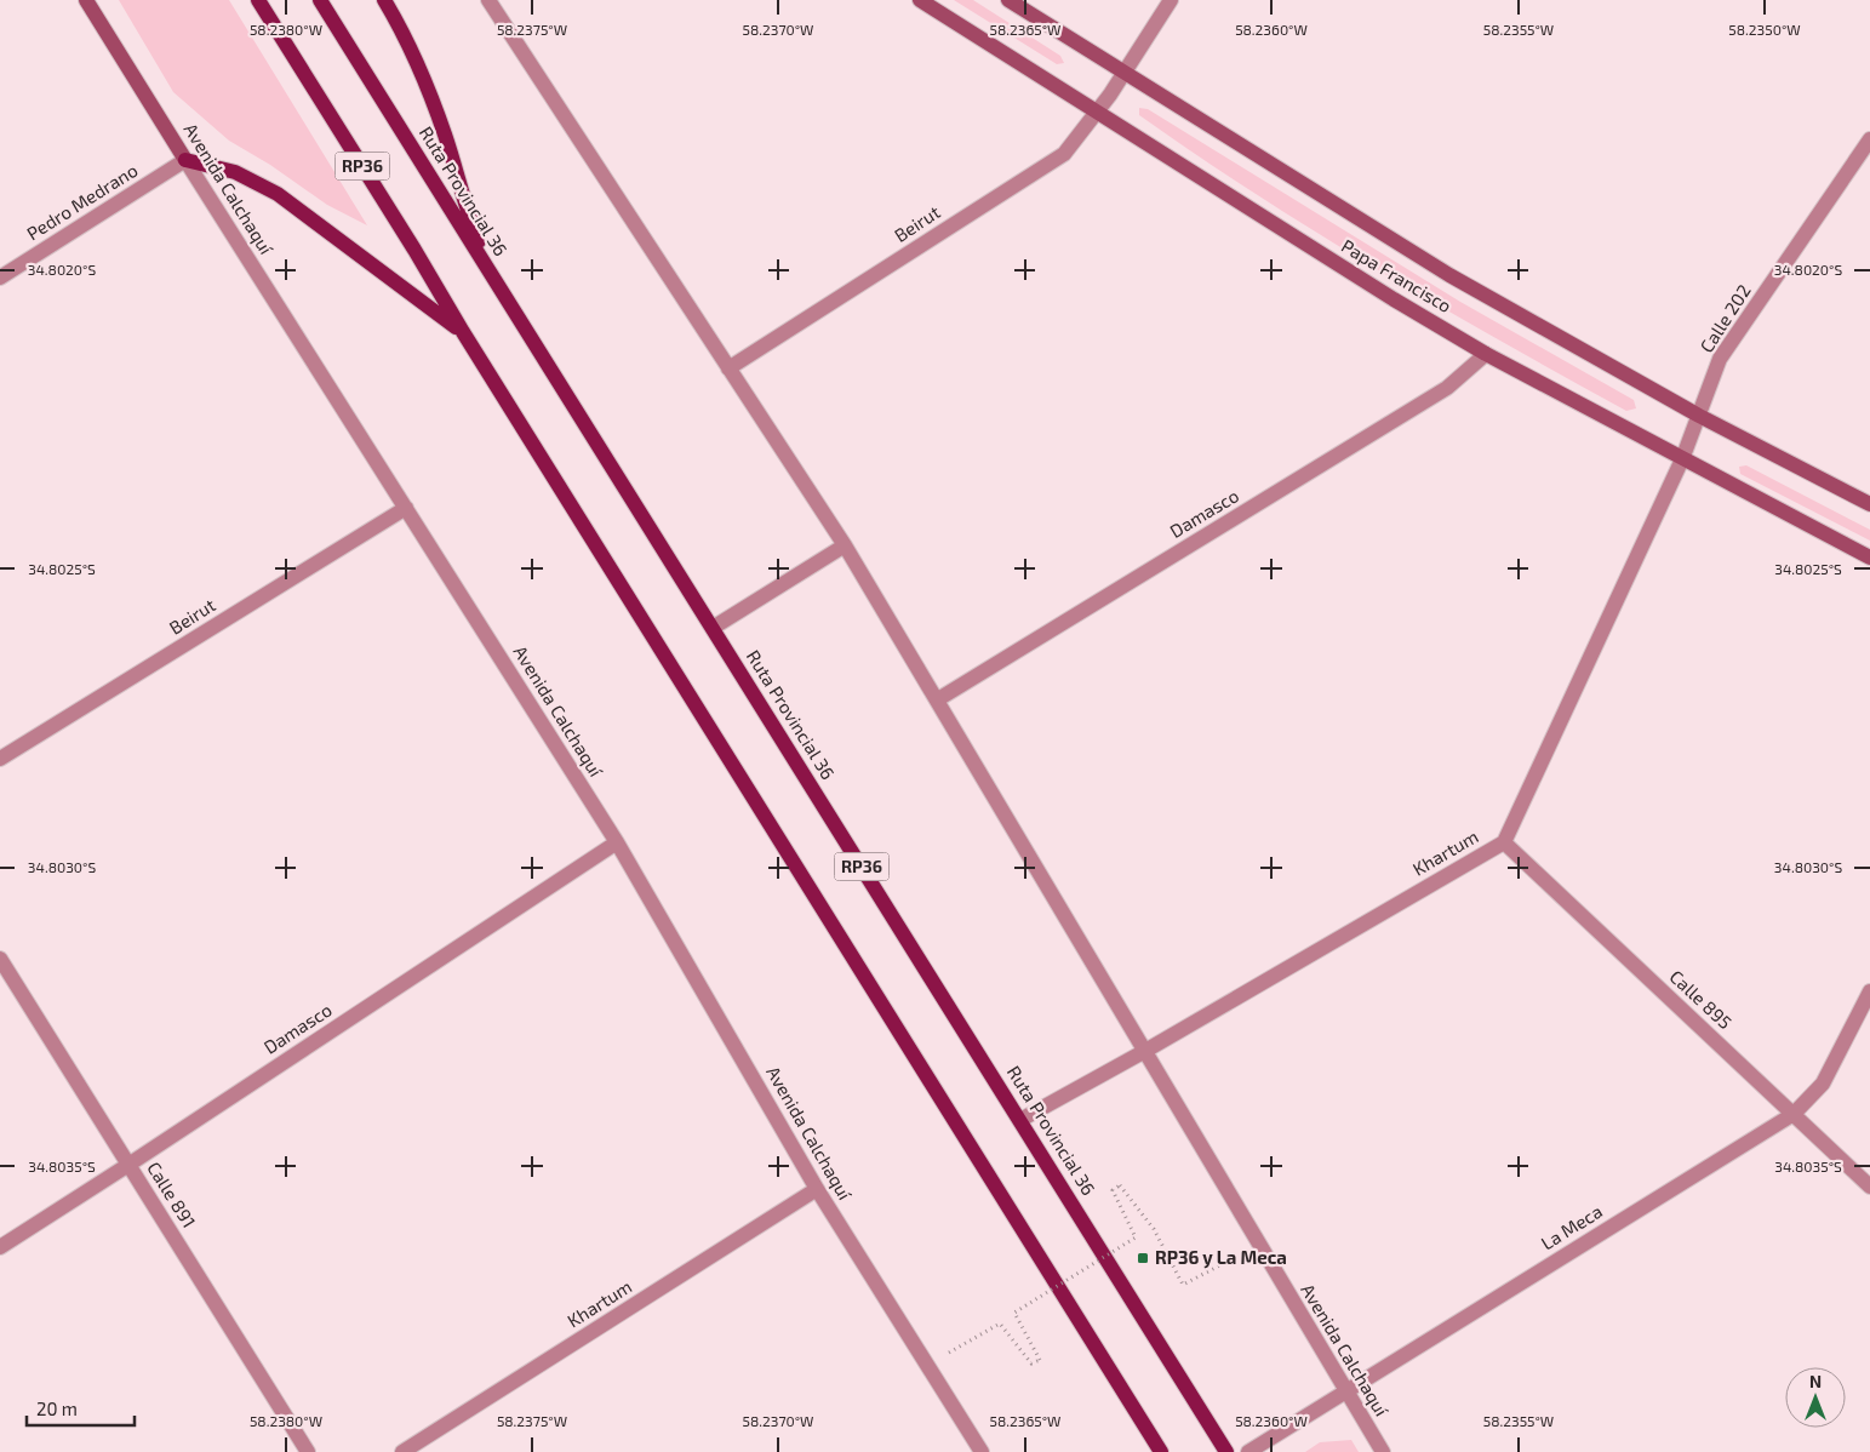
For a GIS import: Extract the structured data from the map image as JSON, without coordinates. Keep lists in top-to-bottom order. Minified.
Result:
{"streets":{"main road":["RP36","Avenida Calchaquí","Ruta Provincial 36","Papa Francisco"],"street":["Pedro Medrano","Beirut","Calle 202","Damasco","Khartum","Calle 895","Calle 891","La Meca"]},"crossings":[["Avenida Calchaquí","Pedro Medrano"],["Avenida Calchaquí","Beirut"],["Avenida Calchaquí","Damasco"],["Avenida Calchaquí","Khartum"],["Avenida Calchaquí","La Meca"],["Ruta Provincial 36","Khartum"],["Beirut","Papa Francisco"],["Papa Francisco","Calle 202"],["Papa Francisco","Damasco"],["Papa Francisco","Khartum"],["Calle 202","Khartum"],["Damasco","Calle 891"],["Khartum","Calle 895"],["Calle 895","La Meca"]],"places":{"transit":["RP36 y La Meca"]},"scale_bar":"20 m","north":"top","coordinates":["58.2380°W","58.2375°W","58.2370°W","58.2365°W","58.2360°W","58.2355°W","58.2350°W","34.8020°S","34.8025°S","34.8030°S","34.8035°S"]}
